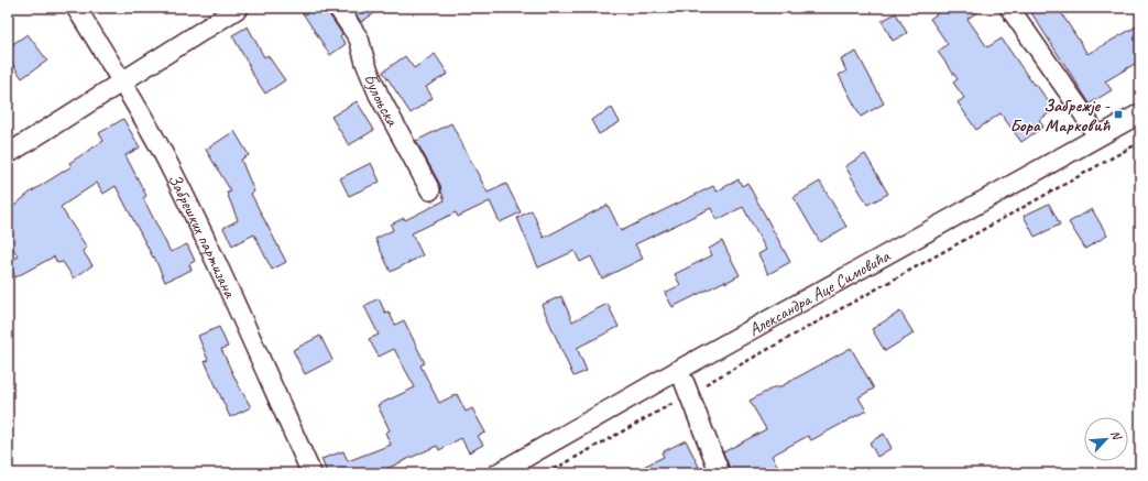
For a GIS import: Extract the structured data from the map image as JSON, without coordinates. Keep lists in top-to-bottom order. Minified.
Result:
{"streets":{"street":["Булоњска","Забрешких партизана","Александра Аце Симовића"]},"places":{"transit":["Забрежје - Бора Марковић"]},"north":"top right"}
